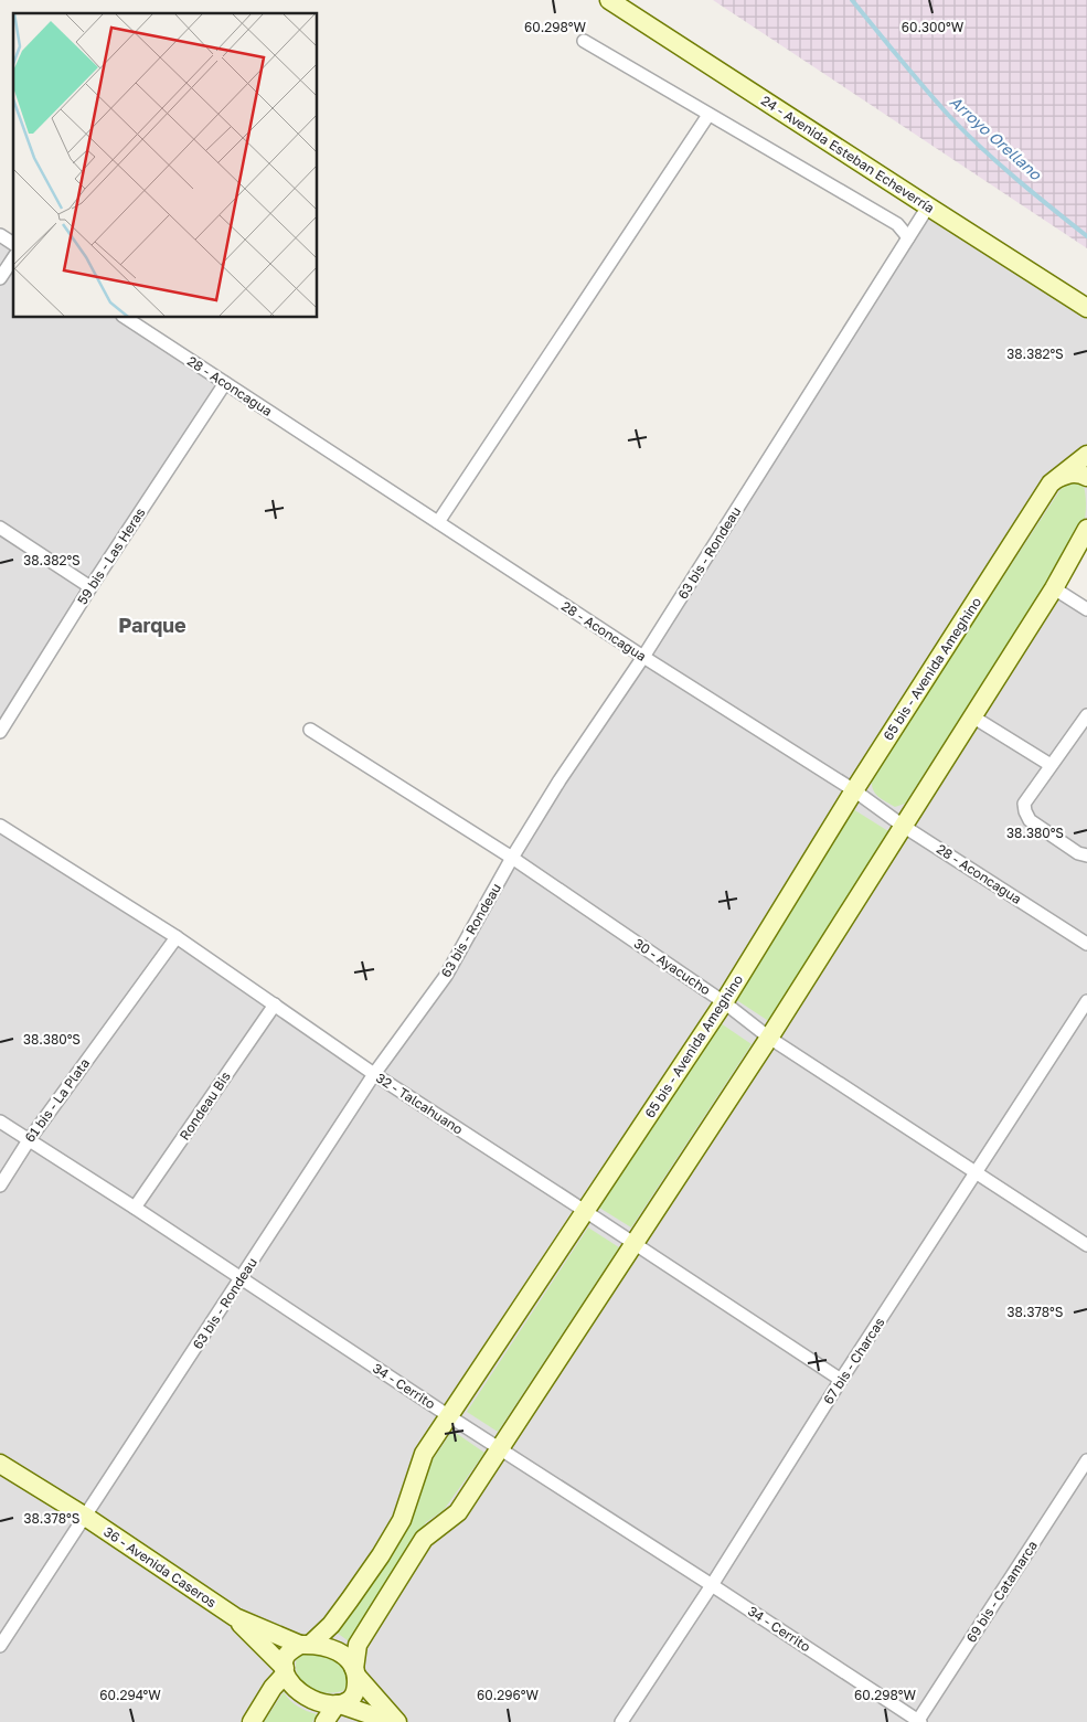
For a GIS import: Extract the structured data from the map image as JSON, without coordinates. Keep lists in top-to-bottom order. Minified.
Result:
{"streets":{"main road":["24 - Avenida Esteban Echeverría","65 bis - Avenida Ameghino","36 - Avenida Caseros"],"street":["28 - Aconcagua","63 bis - Rondeau","59 bis - Las Heras","30 - Ayacucho","61 bis - La Plata","32 - Talcahuano","Rondeau Bis","67 bis - Charcas","34 - Cerrito","69 bis - Catamarca"]},"crossings":[["24 - Avenida Esteban Echeverría","63 bis - Rondeau"],["28 - Aconcagua","63 bis - Rondeau"],["28 - Aconcagua","59 bis - Las Heras"],["28 - Aconcagua","65 bis - Avenida Ameghino"],["63 bis - Rondeau","30 - Ayacucho"],["63 bis - Rondeau","32 - Talcahuano"],["63 bis - Rondeau","34 - Cerrito"],["63 bis - Rondeau","36 - Avenida Caseros"],["65 bis - Avenida Ameghino","30 - Ayacucho"],["65 bis - Avenida Ameghino","32 - Talcahuano"],["65 bis - Avenida Ameghino","34 - Cerrito"],["65 bis - Avenida Ameghino","36 - Avenida Caseros"],["30 - Ayacucho","67 bis - Charcas"],["61 bis - La Plata","32 - Talcahuano"],["61 bis - La Plata","34 - Cerrito"],["32 - Talcahuano","Rondeau Bis"],["32 - Talcahuano","67 bis - Charcas"],["Rondeau Bis","34 - Cerrito"],["67 bis - Charcas","34 - Cerrito"],["34 - Cerrito","69 bis - Catamarca"]],"districts":["Parque"],"water":["Arroyo Orellano"],"coordinates":["60.298°W","60.300°W","38.382°S","38.380°S","38.378°S","60.294°W","60.296°W"]}
